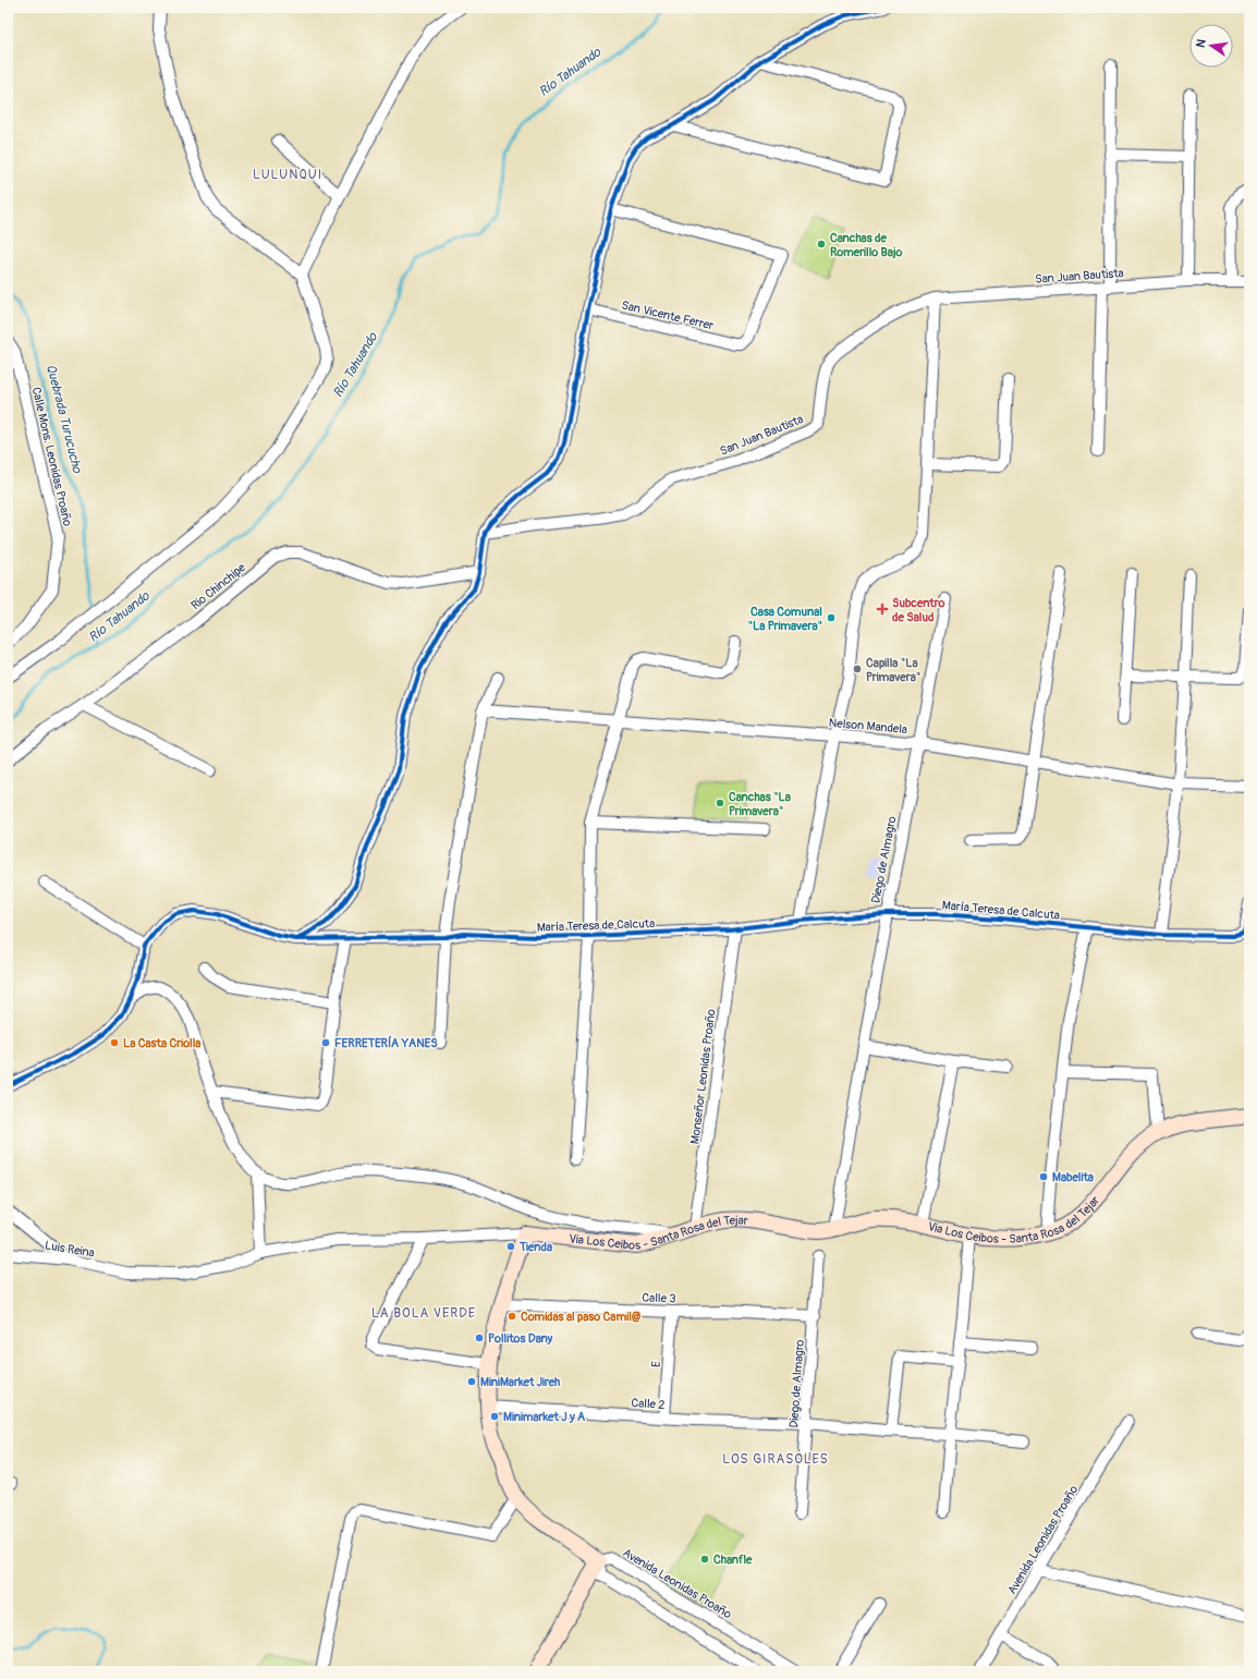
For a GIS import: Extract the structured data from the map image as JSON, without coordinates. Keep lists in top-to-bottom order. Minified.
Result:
{"streets":{"main road":["Via Los Ceibos - Santa Rosa del Tejar"],"street":["San Juan Bautista","San Vicente Ferrer","Calle Mons. Leonidas Proaño","Rio Chinchipe","Nelson Mandela","Diego de Almagro","María Teresa de Calcuta","Monseñor Leonidas Proaño","Luis Reina","Calle 3","E","Calle 2","Avenida Leonidas Proaño"]},"crossings":[["Nelson Mandela","Diego de Almagro"],["Diego de Almagro","María Teresa de Calcuta"],["Diego de Almagro","Via Los Ceibos - Santa Rosa del Tejar"],["Diego de Almagro","Calle 3"],["Diego de Almagro","Calle 2"],["María Teresa de Calcuta","Monseñor Leonidas Proaño"],["Monseñor Leonidas Proaño","Via Los Ceibos - Santa Rosa del Tejar"],["Via Los Ceibos - Santa Rosa del Tejar","Luis Reina"],["Calle 3","E"],["E","Calle 2"]],"districts":["LULUNQUI","LA BOLA VERDE","LOS GIRASOLES"],"water":["Río Tahuando","Quebrada Turucucho"],"places":{"other":["Canchas de Romerillo Bajo","Casa Comunal \"La Primavera\"","Capilla \"La Primavera\"","Canchas \"La Primavera\"","La Casta Criolla","FERRETERÍA YANES","Mabelita","Tienda","Comidas al paso Camil@","Pollitos Dany","MiniMarket Jireh","Minimarket J y A","Chanfle"],"health":["Subcentro de Salud"]},"north":"left"}
